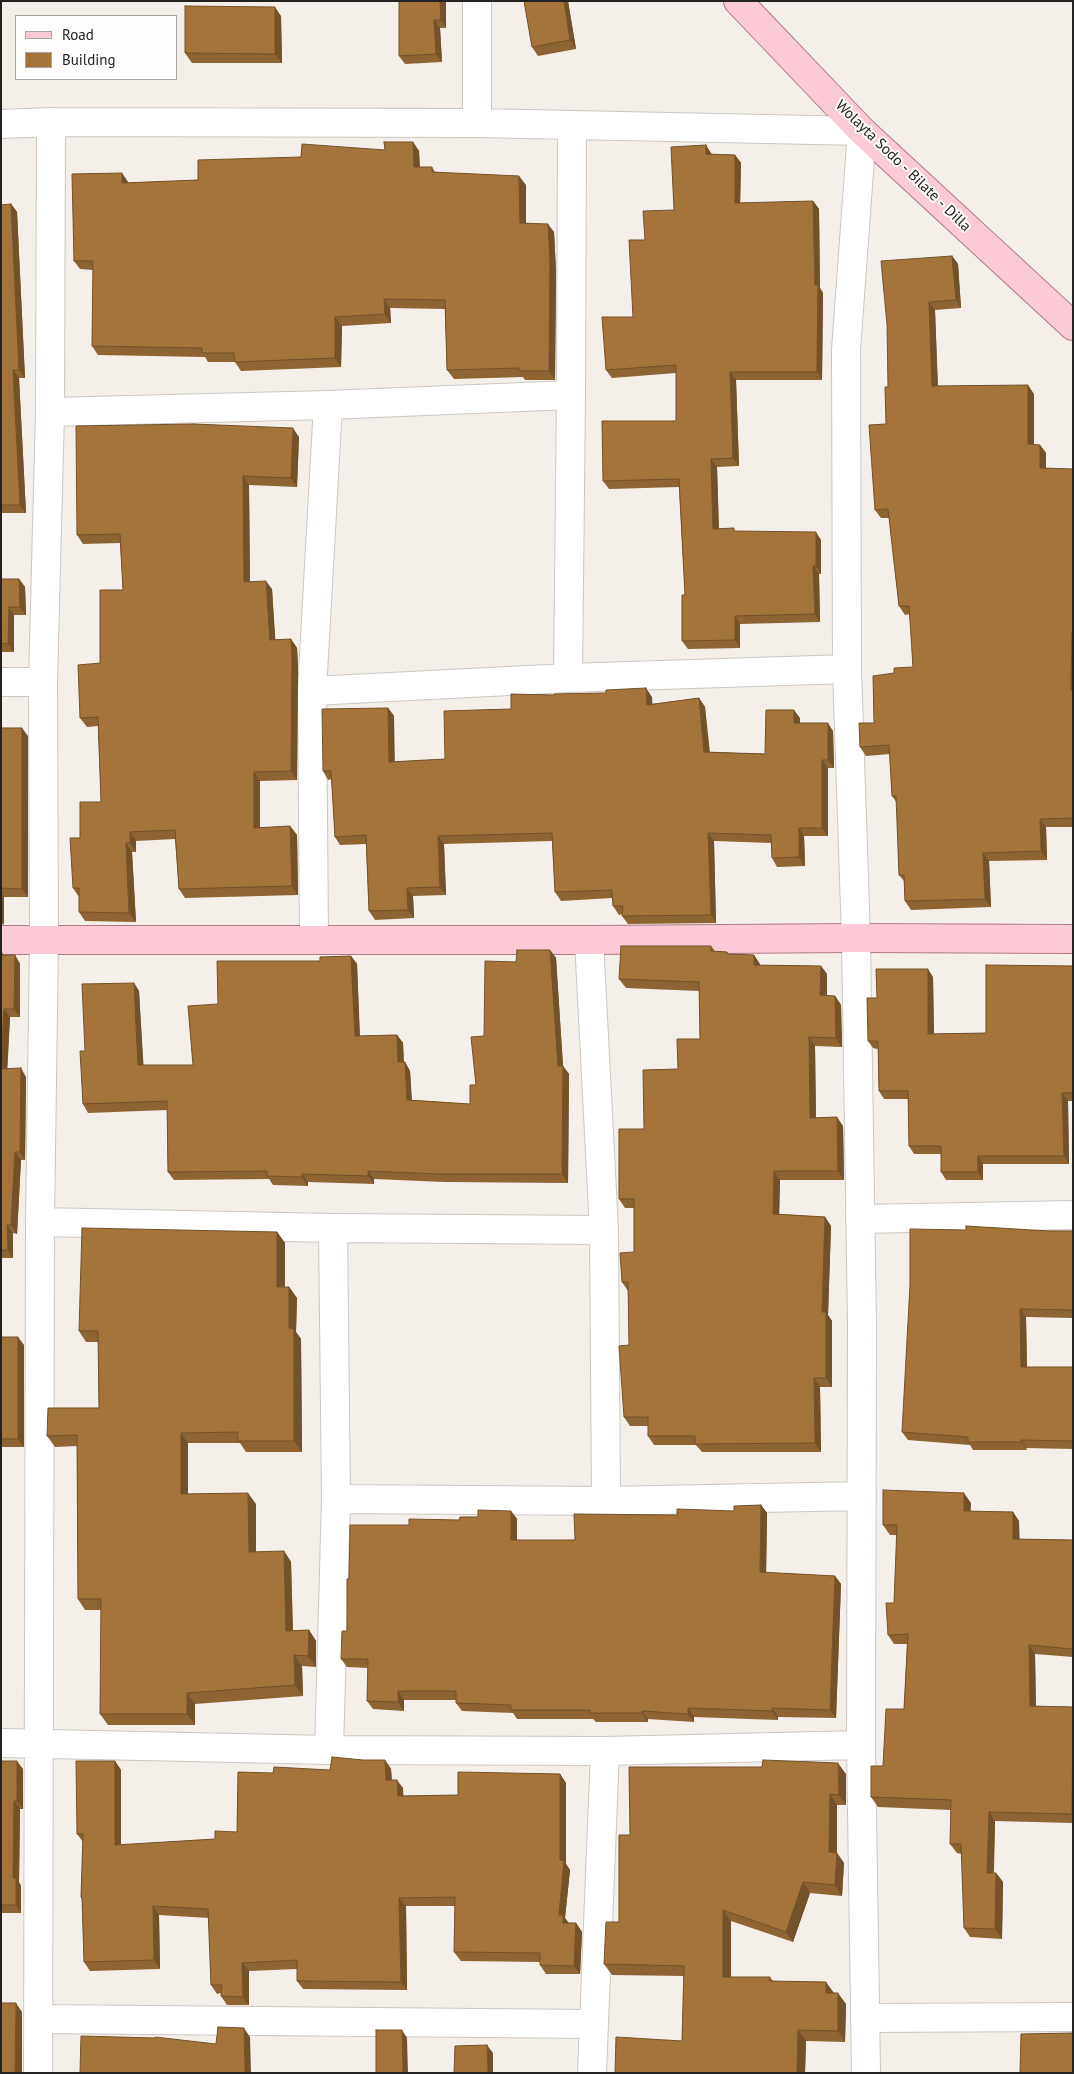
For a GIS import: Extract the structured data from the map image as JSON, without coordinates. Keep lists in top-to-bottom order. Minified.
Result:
{"streets":{"main road":["Wolayta Sodo - Bilate - Dilla"]},"legend":["Road","Building"]}
